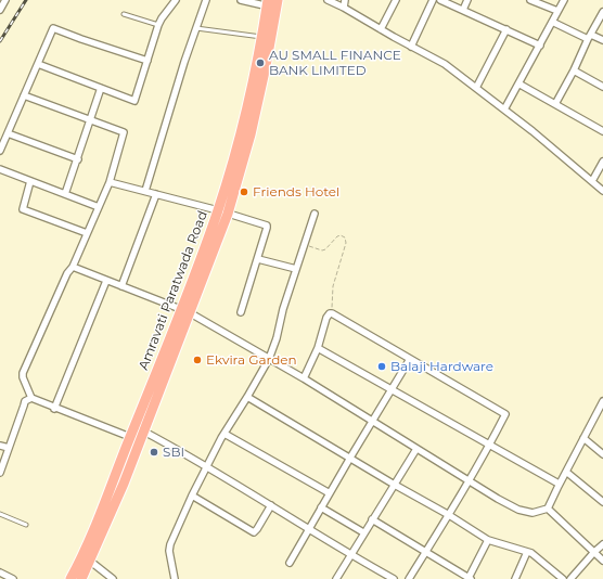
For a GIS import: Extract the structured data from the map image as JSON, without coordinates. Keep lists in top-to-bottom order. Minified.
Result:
{"streets":{"main road":["Amravati Paratwada Road"]},"places":["AU SMALL FINANCE BANK LIMITED","Friends Hotel","Ekvira Garden","Balaji Hardware","SBI"]}
